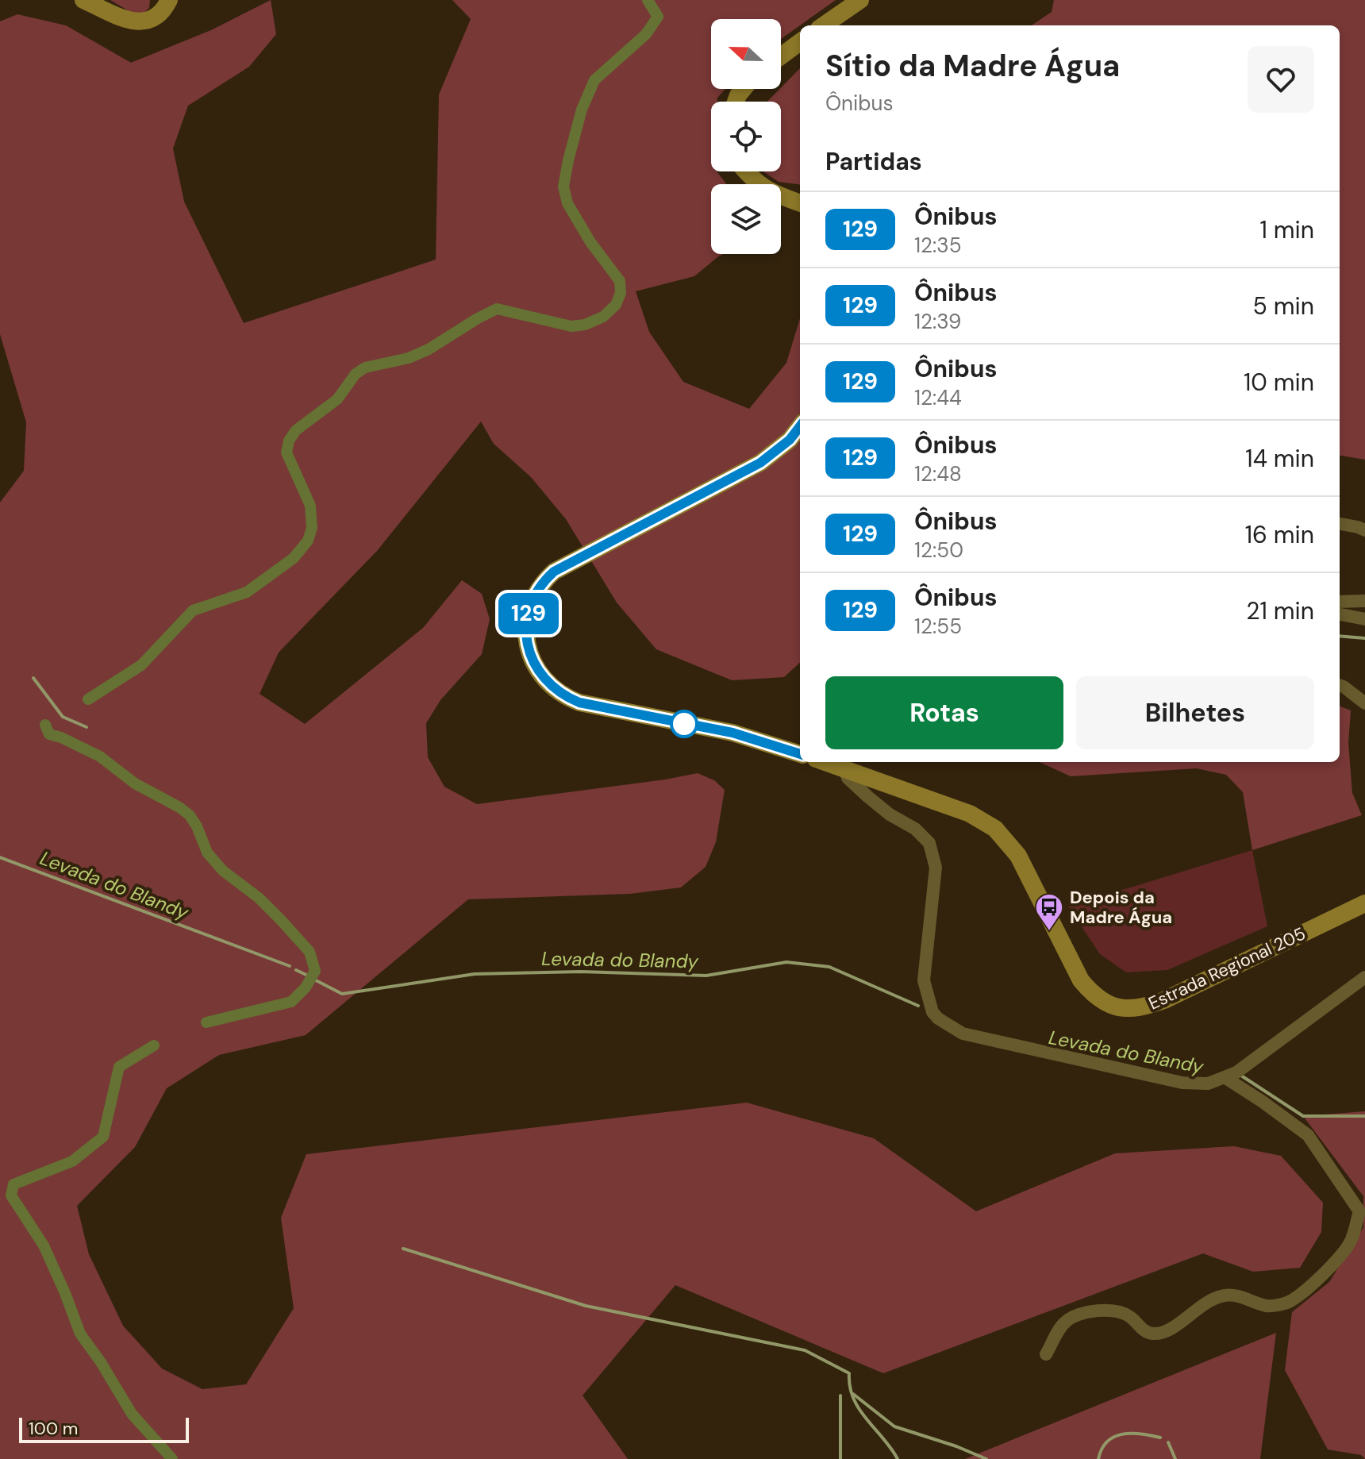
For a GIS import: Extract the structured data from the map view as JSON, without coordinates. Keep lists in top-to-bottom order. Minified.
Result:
{"streets":{"main road":["Estrada Regional 205"]},"water":["Levada do Blandy"],"places":{"bus stop":["Depois da Madre Água"]},"lines":["bus line 129"],"scale_bar":"100 m","north":"left","page":{"on_map":"129","heading":[["Sítio da Madre Água","Ônibus"],"Partidas"],"list":[{"mark":"129","name":"Ônibus","note":"12:35","value":"1 min"},{"mark":"129","name":"Ônibus","note":"12:39","value":"5 min"},{"mark":"129","name":"Ônibus","note":"12:44","value":"10 min"},{"mark":"129","name":"Ônibus","note":"12:48","value":"14 min"},{"mark":"129","name":"Ônibus","note":"12:50","value":"16 min"},{"mark":"129","name":"Ônibus","note":"12:55","value":"21 min"}],"buttons":["Rotas","Bilhetes"],"scale":"100 m"}}
